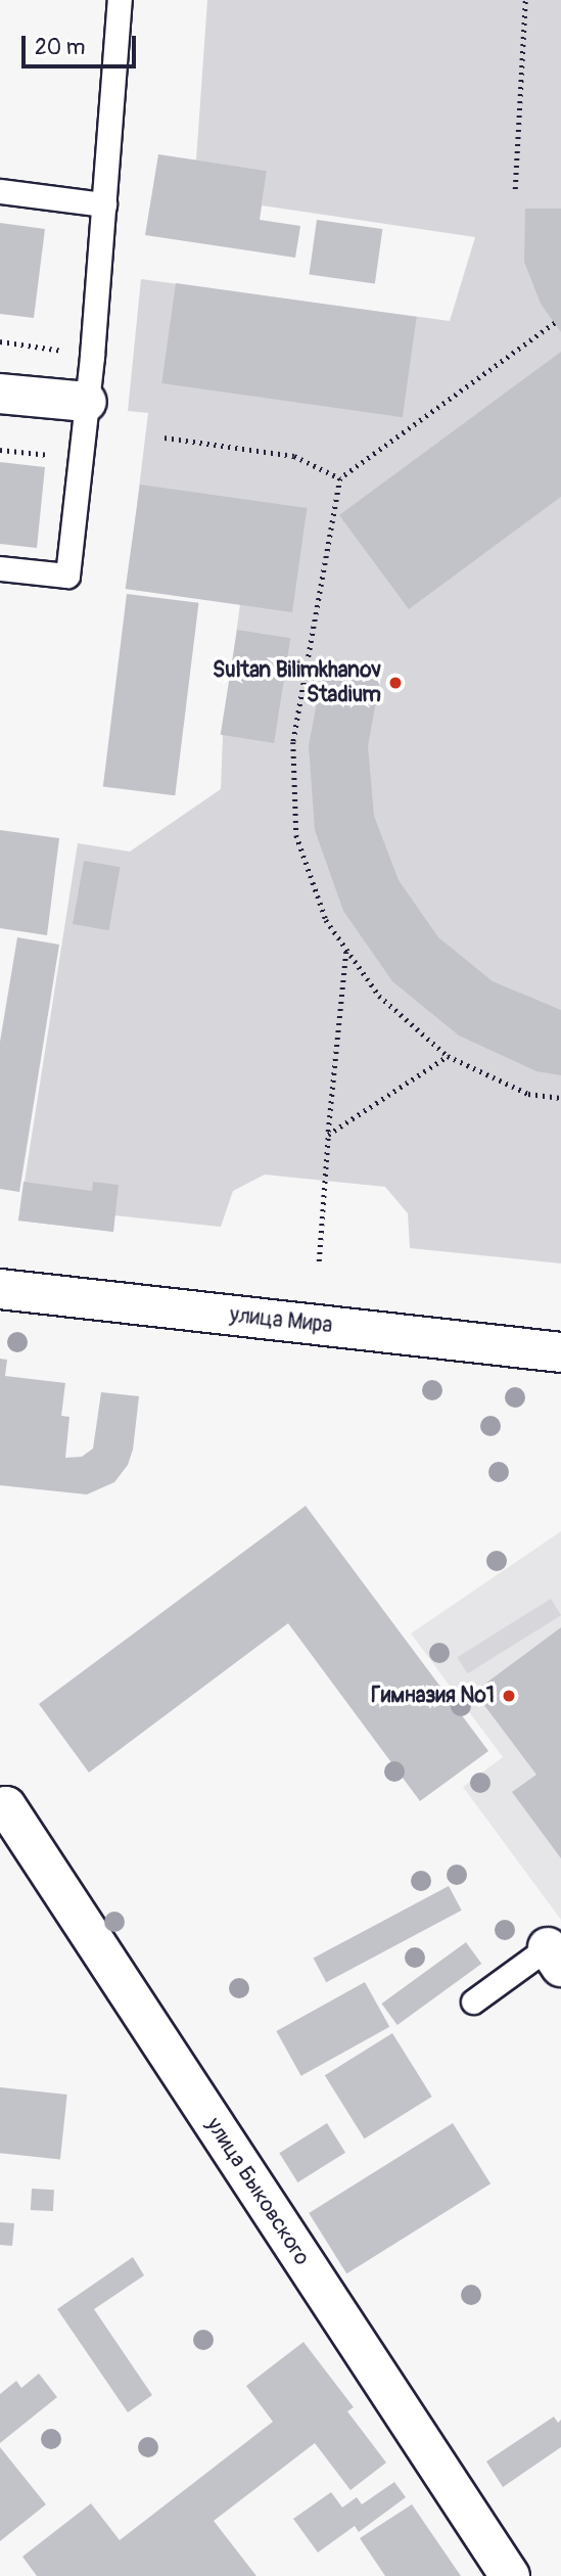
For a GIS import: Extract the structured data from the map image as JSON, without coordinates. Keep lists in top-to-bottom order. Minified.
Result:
{"streets":{"street":["улица Мира","улица Быковского"]},"places":["Sultan Bilimkhanov Stadium","Гимназия №1"],"scale_bar":"20 m"}
